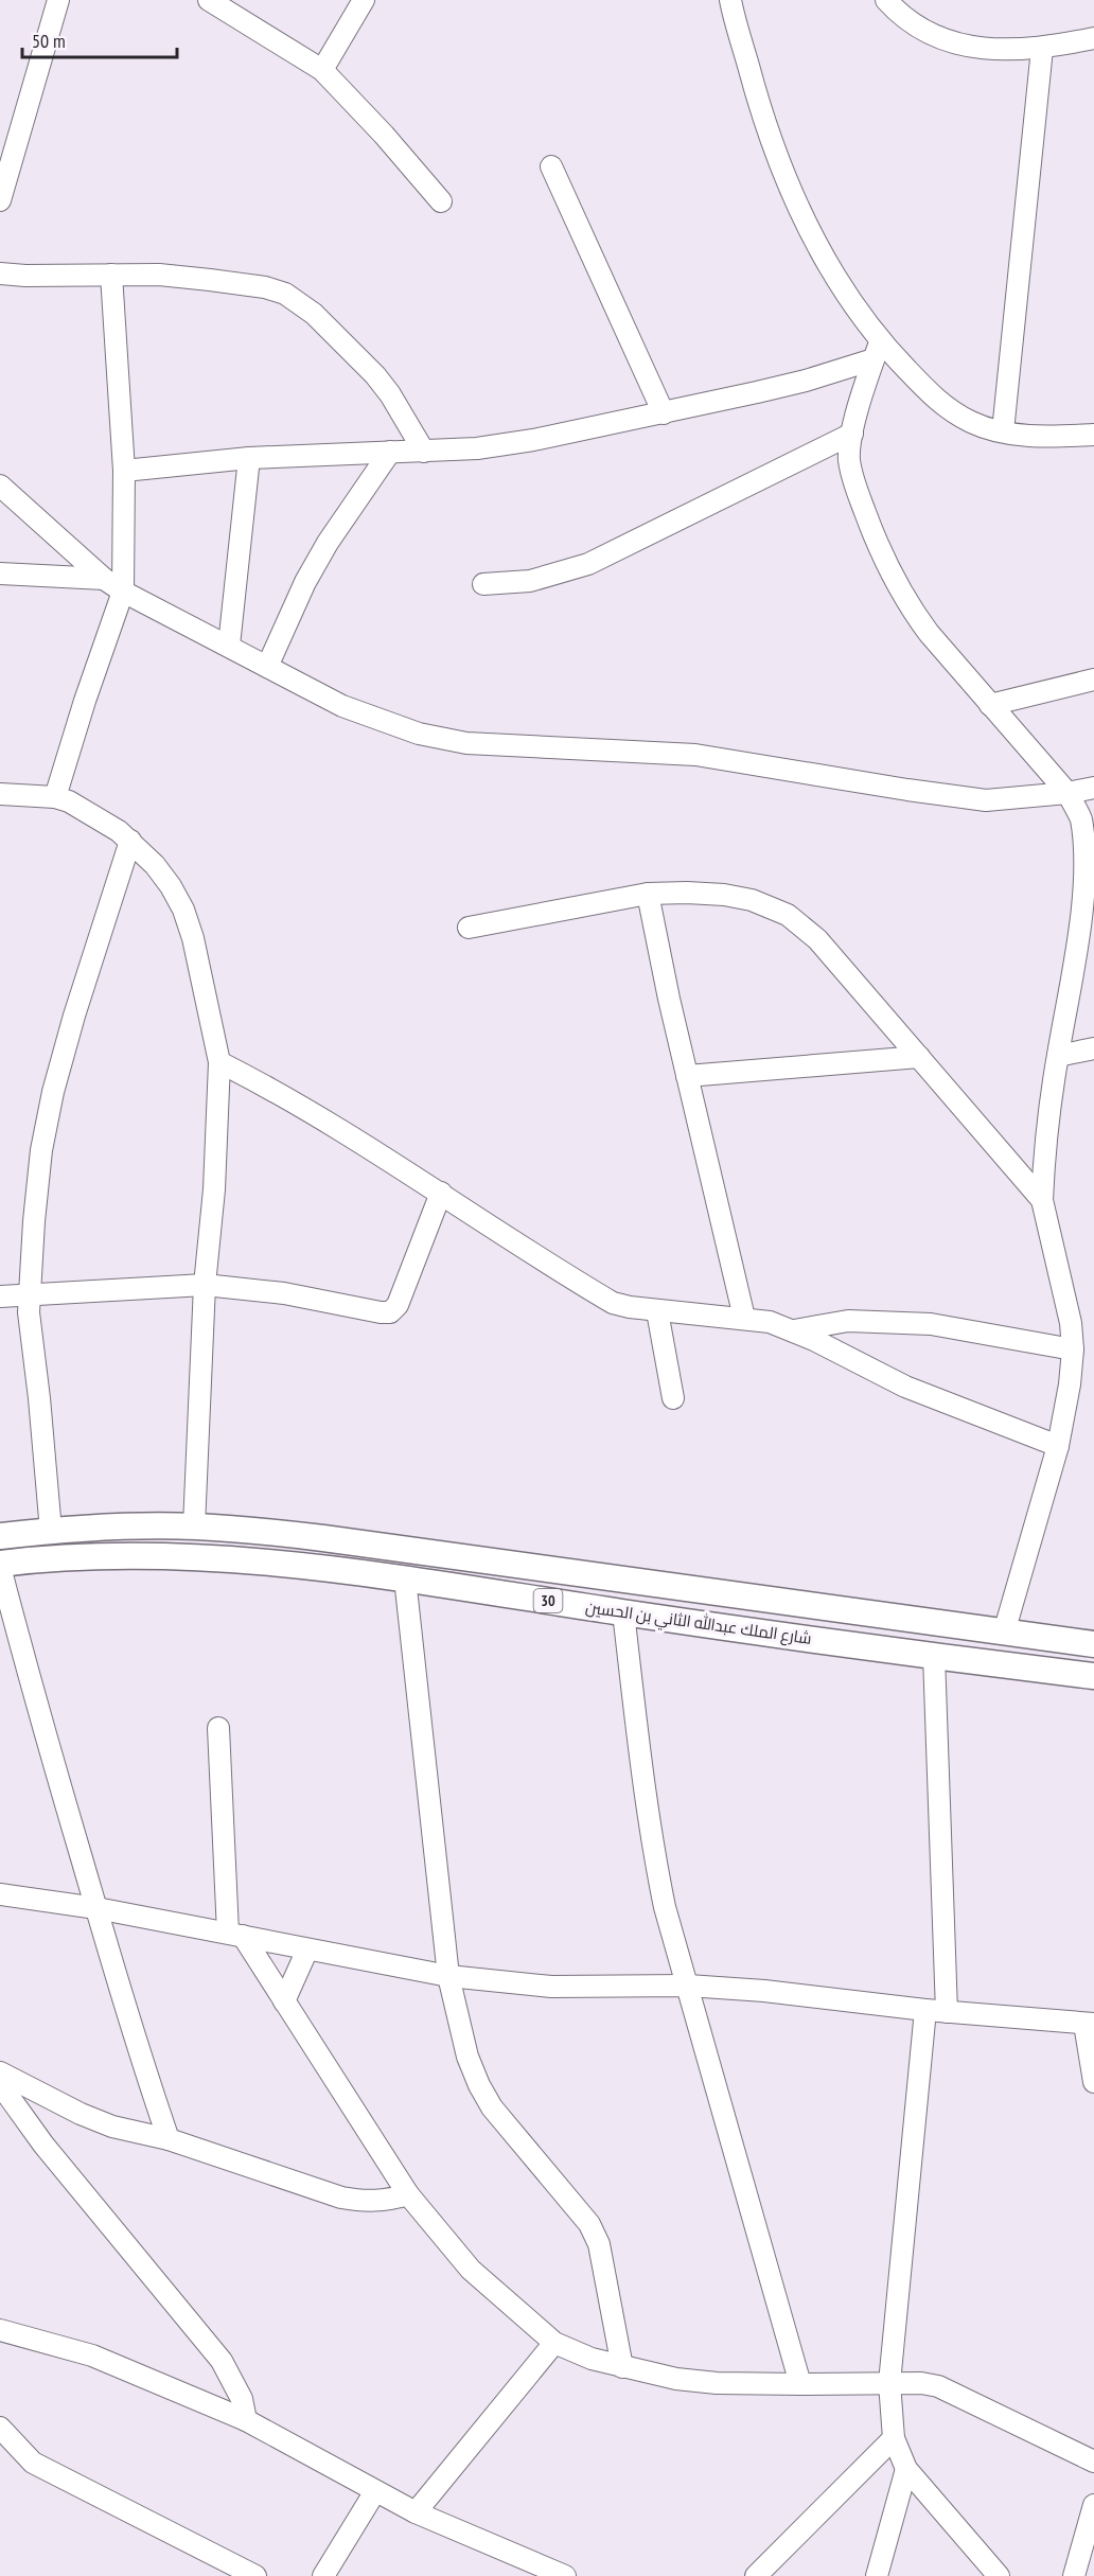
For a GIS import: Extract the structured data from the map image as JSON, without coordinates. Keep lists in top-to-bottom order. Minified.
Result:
{"streets":{"main road":["30","شارع الملك عبدالله الثاني بن الحسين"]},"scale_bar":"50 m"}
